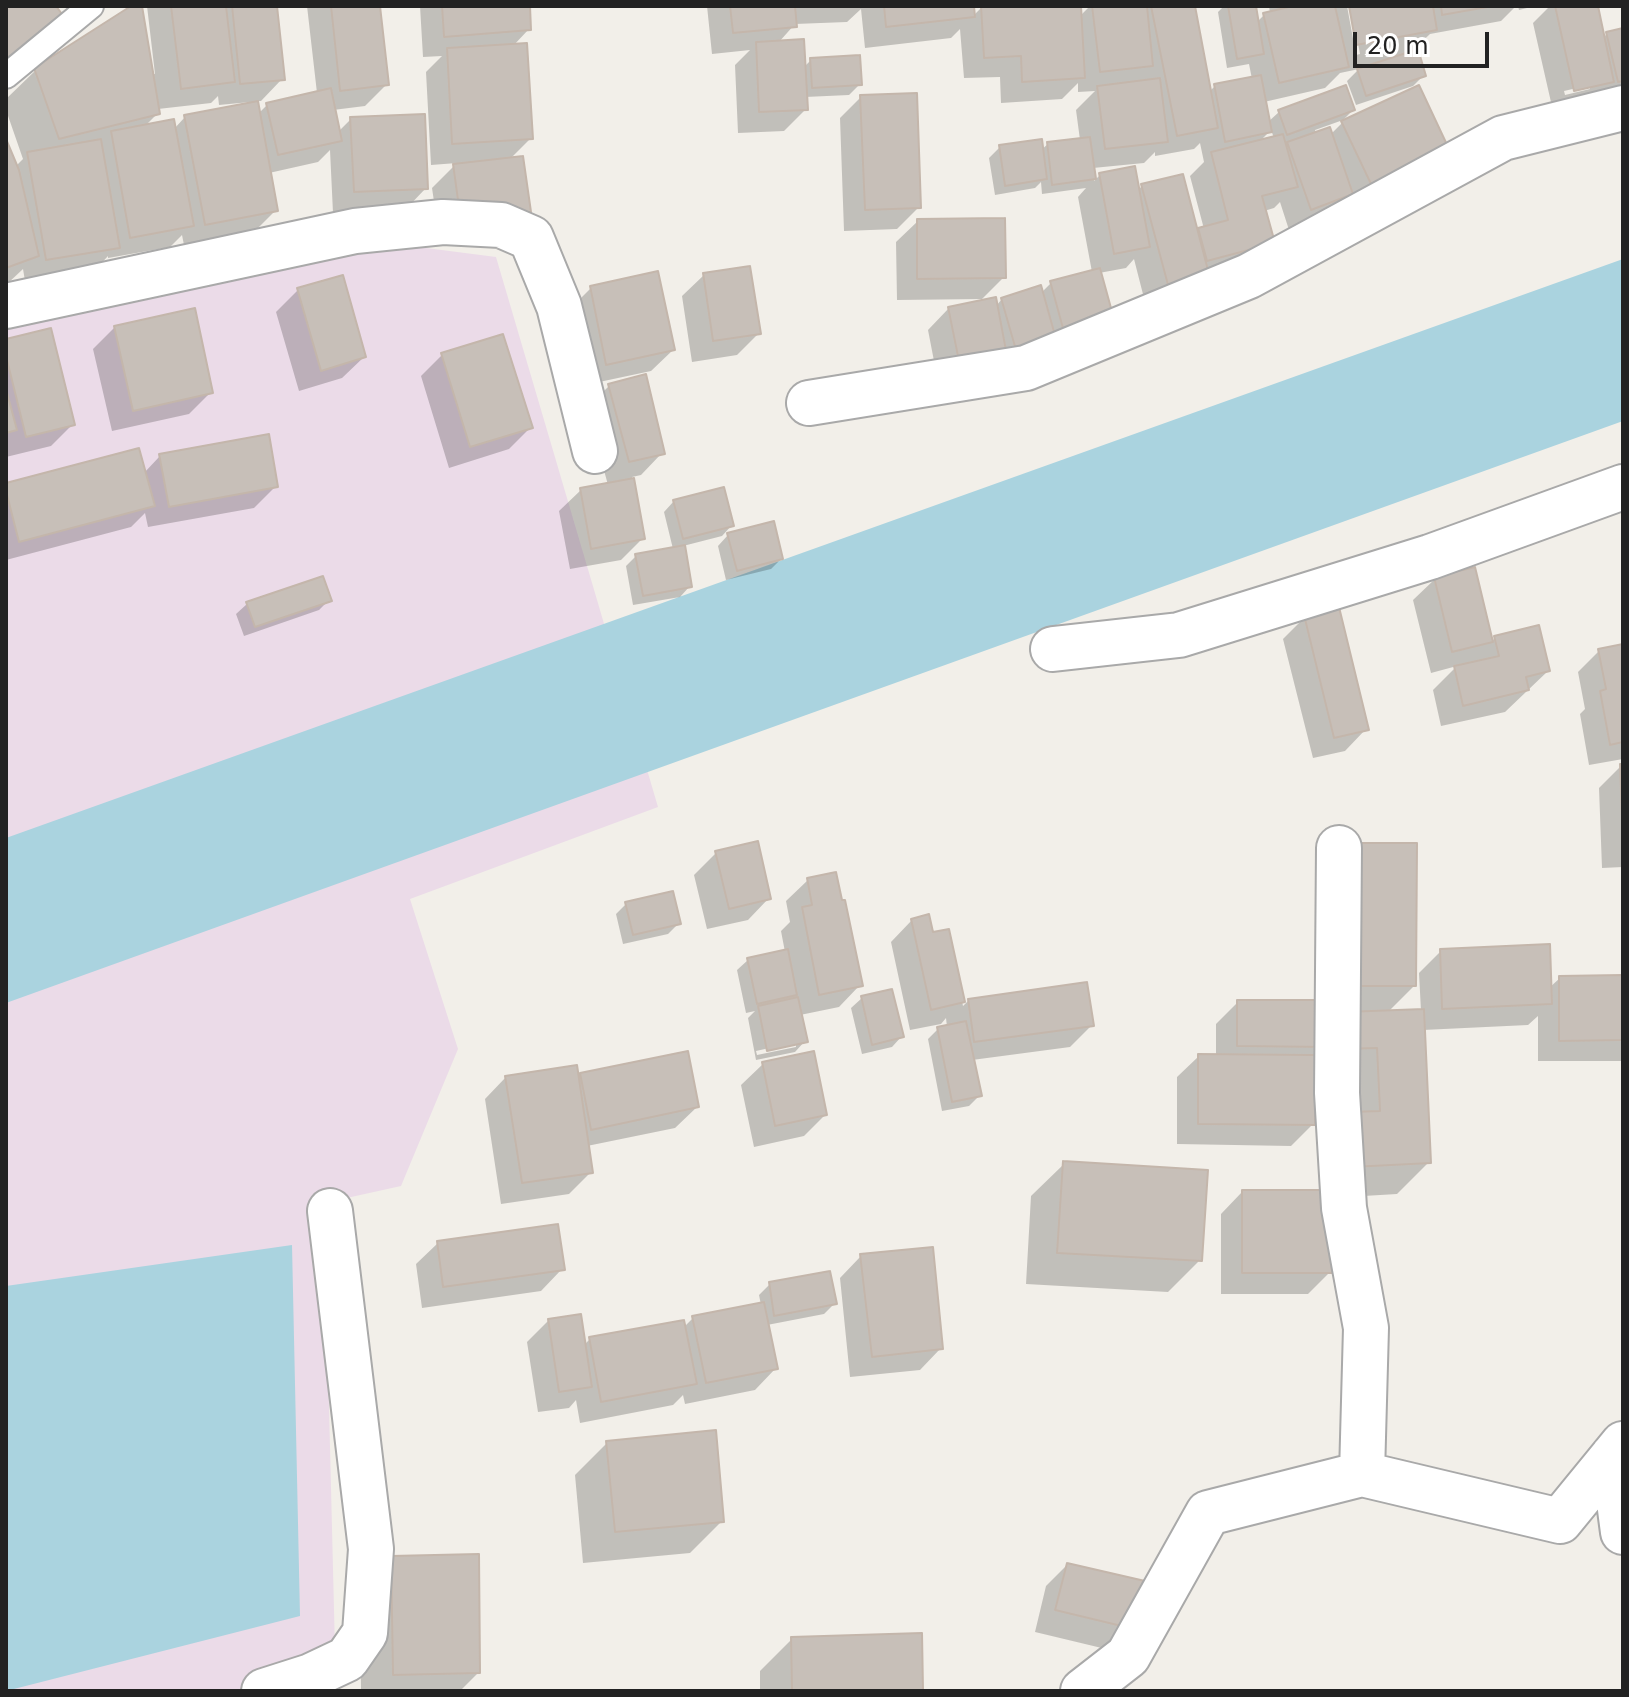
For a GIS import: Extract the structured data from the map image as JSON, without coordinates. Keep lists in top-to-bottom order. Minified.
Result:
{"scale_bar":"20 m"}
